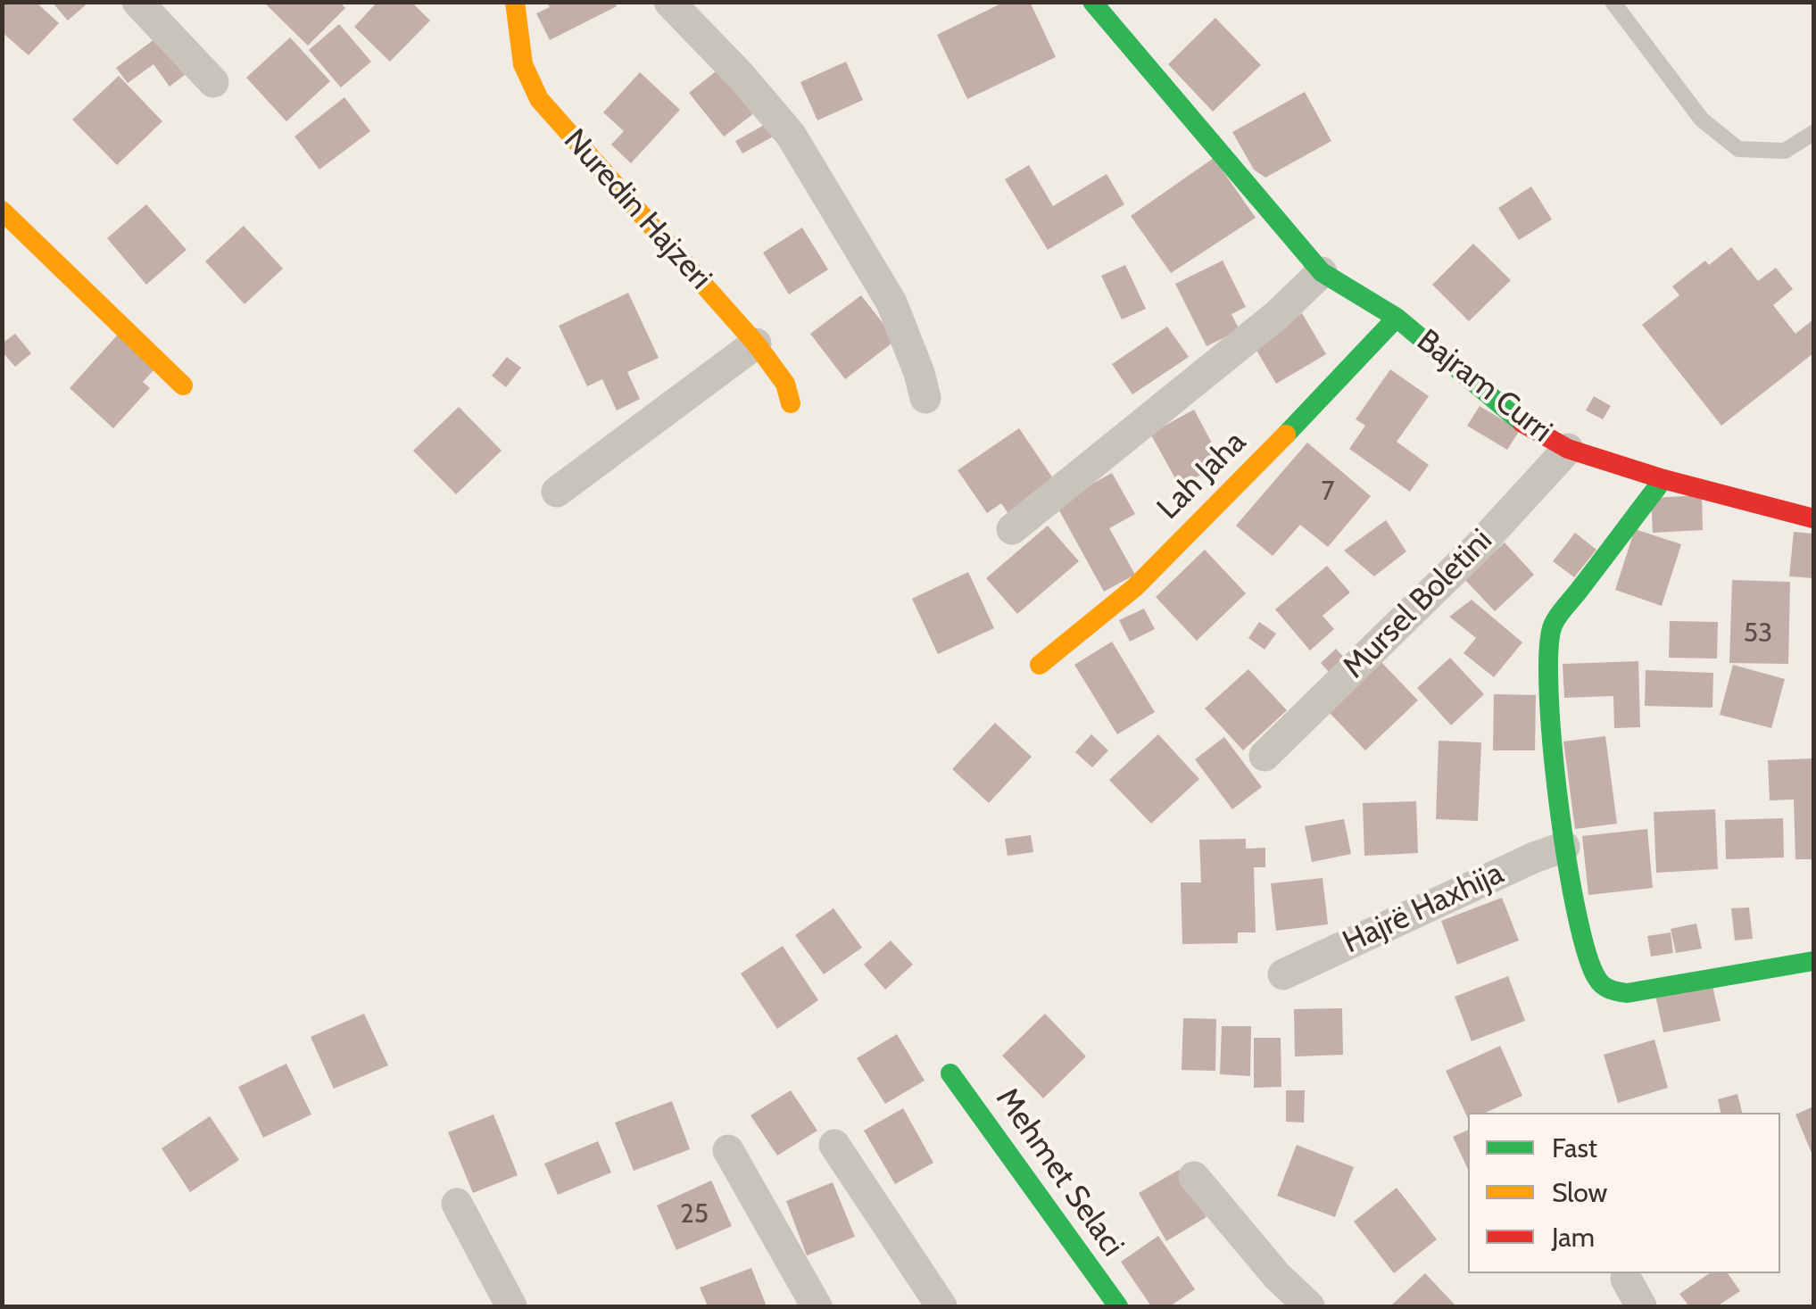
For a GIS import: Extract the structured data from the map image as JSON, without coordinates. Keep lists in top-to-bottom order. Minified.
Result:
{"streets":{"street":["Nuredin Hajzeri","Bajram Curri","Lah Jaha","Mursel Boletini","Hajrë Haxhija","Mehmet Selaci"]},"crossings":[["Bajram Curri","Lah Jaha"],["Bajram Curri","Mursel Boletini"]],"house_numbers":["7","53","25"],"legend":["Fast","Slow","Jam"]}
